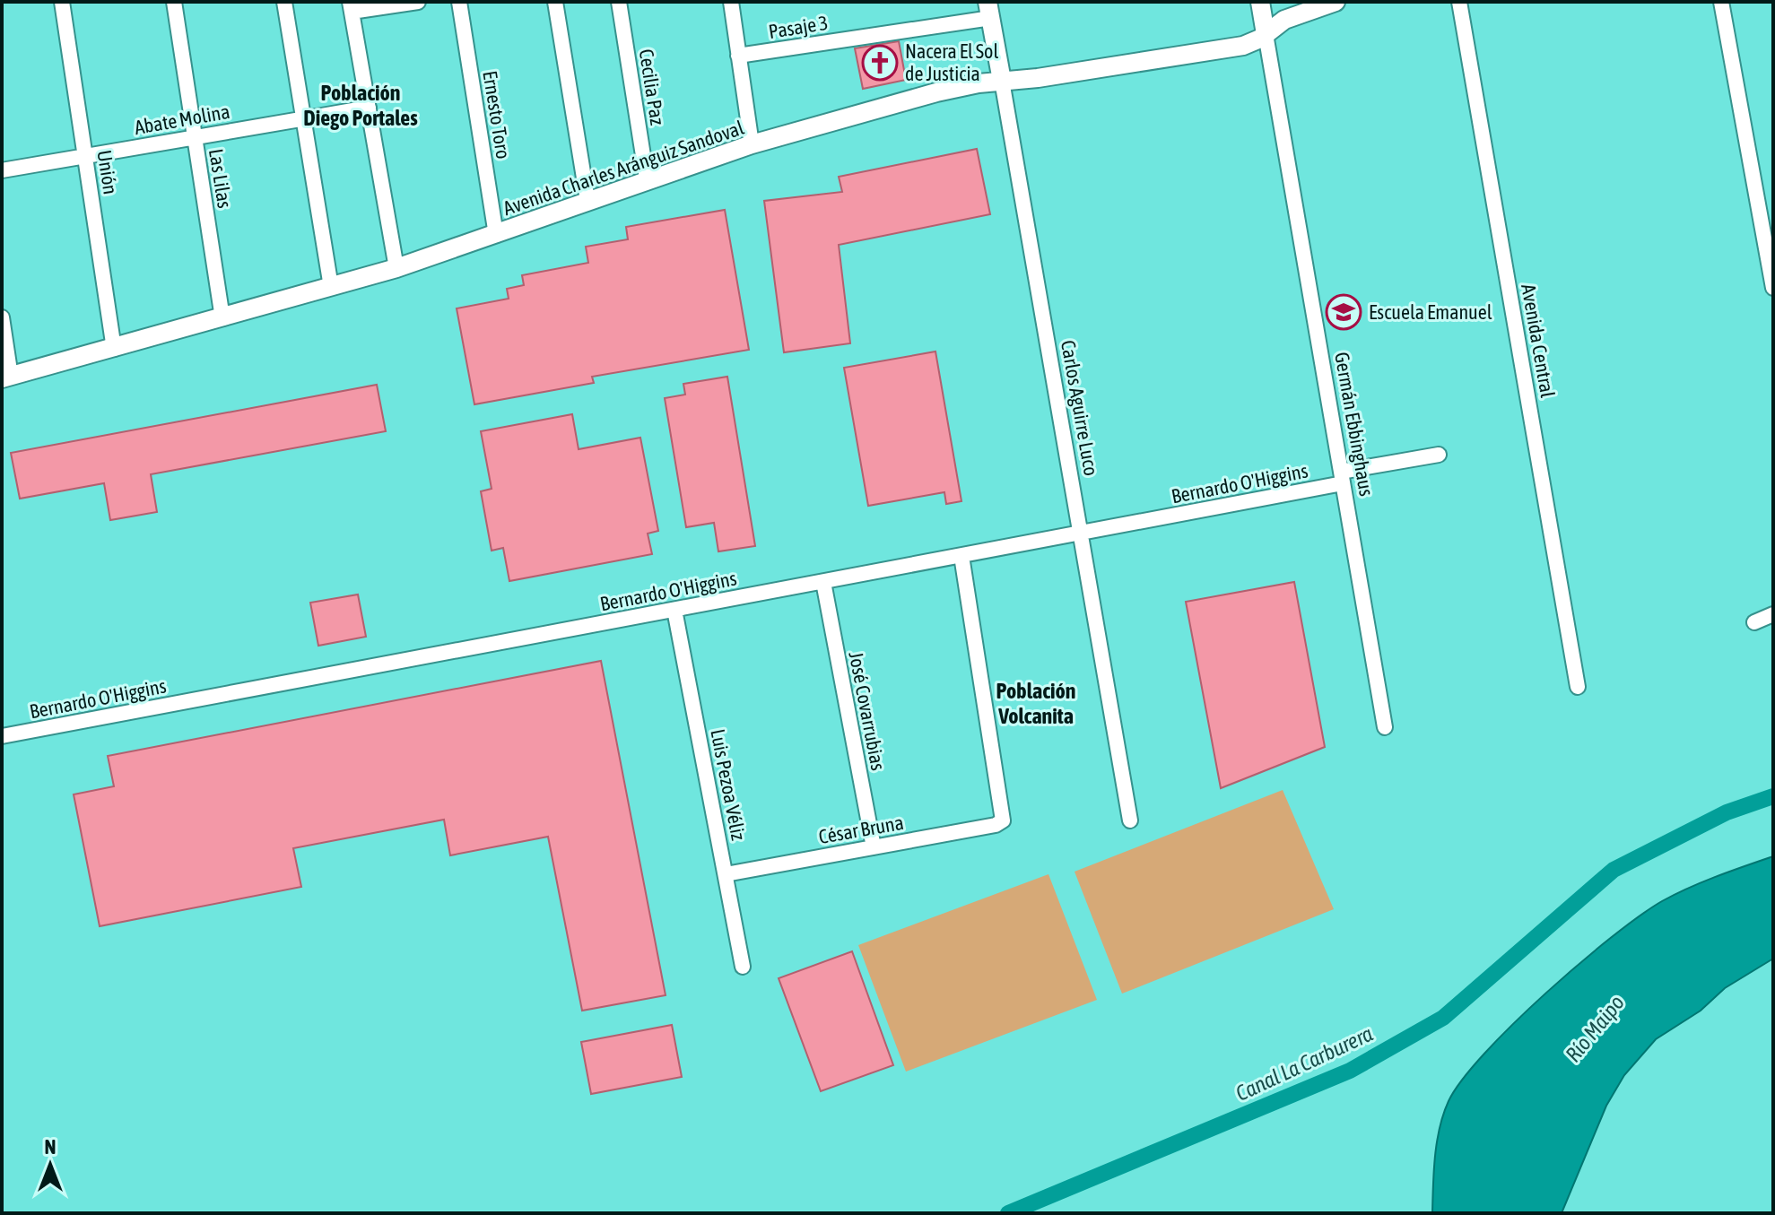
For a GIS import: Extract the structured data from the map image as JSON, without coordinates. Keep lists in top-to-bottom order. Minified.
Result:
{"streets":{"street":["Pasaje 3","Cecilia Paz","Ernesto Toro","Abate Molina","Avenida Charles Aránguiz Sandoval","Unión","Las Lilas","Avenida Central","Carlos Aguirre Luco","Germán Ebbinghaus","Bernardo O'Higgins","José Covarrubias","Luis Pezoa Véliz","César Bruna"]},"crossings":[["Pasaje 3","Carlos Aguirre Luco"],["Cecilia Paz","Avenida Charles Aránguiz Sandoval"],["Ernesto Toro","Avenida Charles Aránguiz Sandoval"],["Abate Molina","Unión"],["Abate Molina","Las Lilas"],["Avenida Charles Aránguiz Sandoval","Unión"],["Avenida Charles Aránguiz Sandoval","Las Lilas"],["Avenida Charles Aránguiz Sandoval","Carlos Aguirre Luco"],["Avenida Charles Aránguiz Sandoval","Germán Ebbinghaus"],["Carlos Aguirre Luco","Bernardo O'Higgins"],["Germán Ebbinghaus","Bernardo O'Higgins"],["Bernardo O'Higgins","José Covarrubias"],["Bernardo O'Higgins","Luis Pezoa Véliz"],["Bernardo O'Higgins","César Bruna"],["José Covarrubias","César Bruna"],["Luis Pezoa Véliz","César Bruna"]],"districts":["Población Diego Portales","Población Volcanita"],"water":["Río Maipo","Canal La Carburera"],"places":{"church":["Nacera El Sol de Justicia"],"school or university":["Escuela Emanuel"]},"north":"top"}
